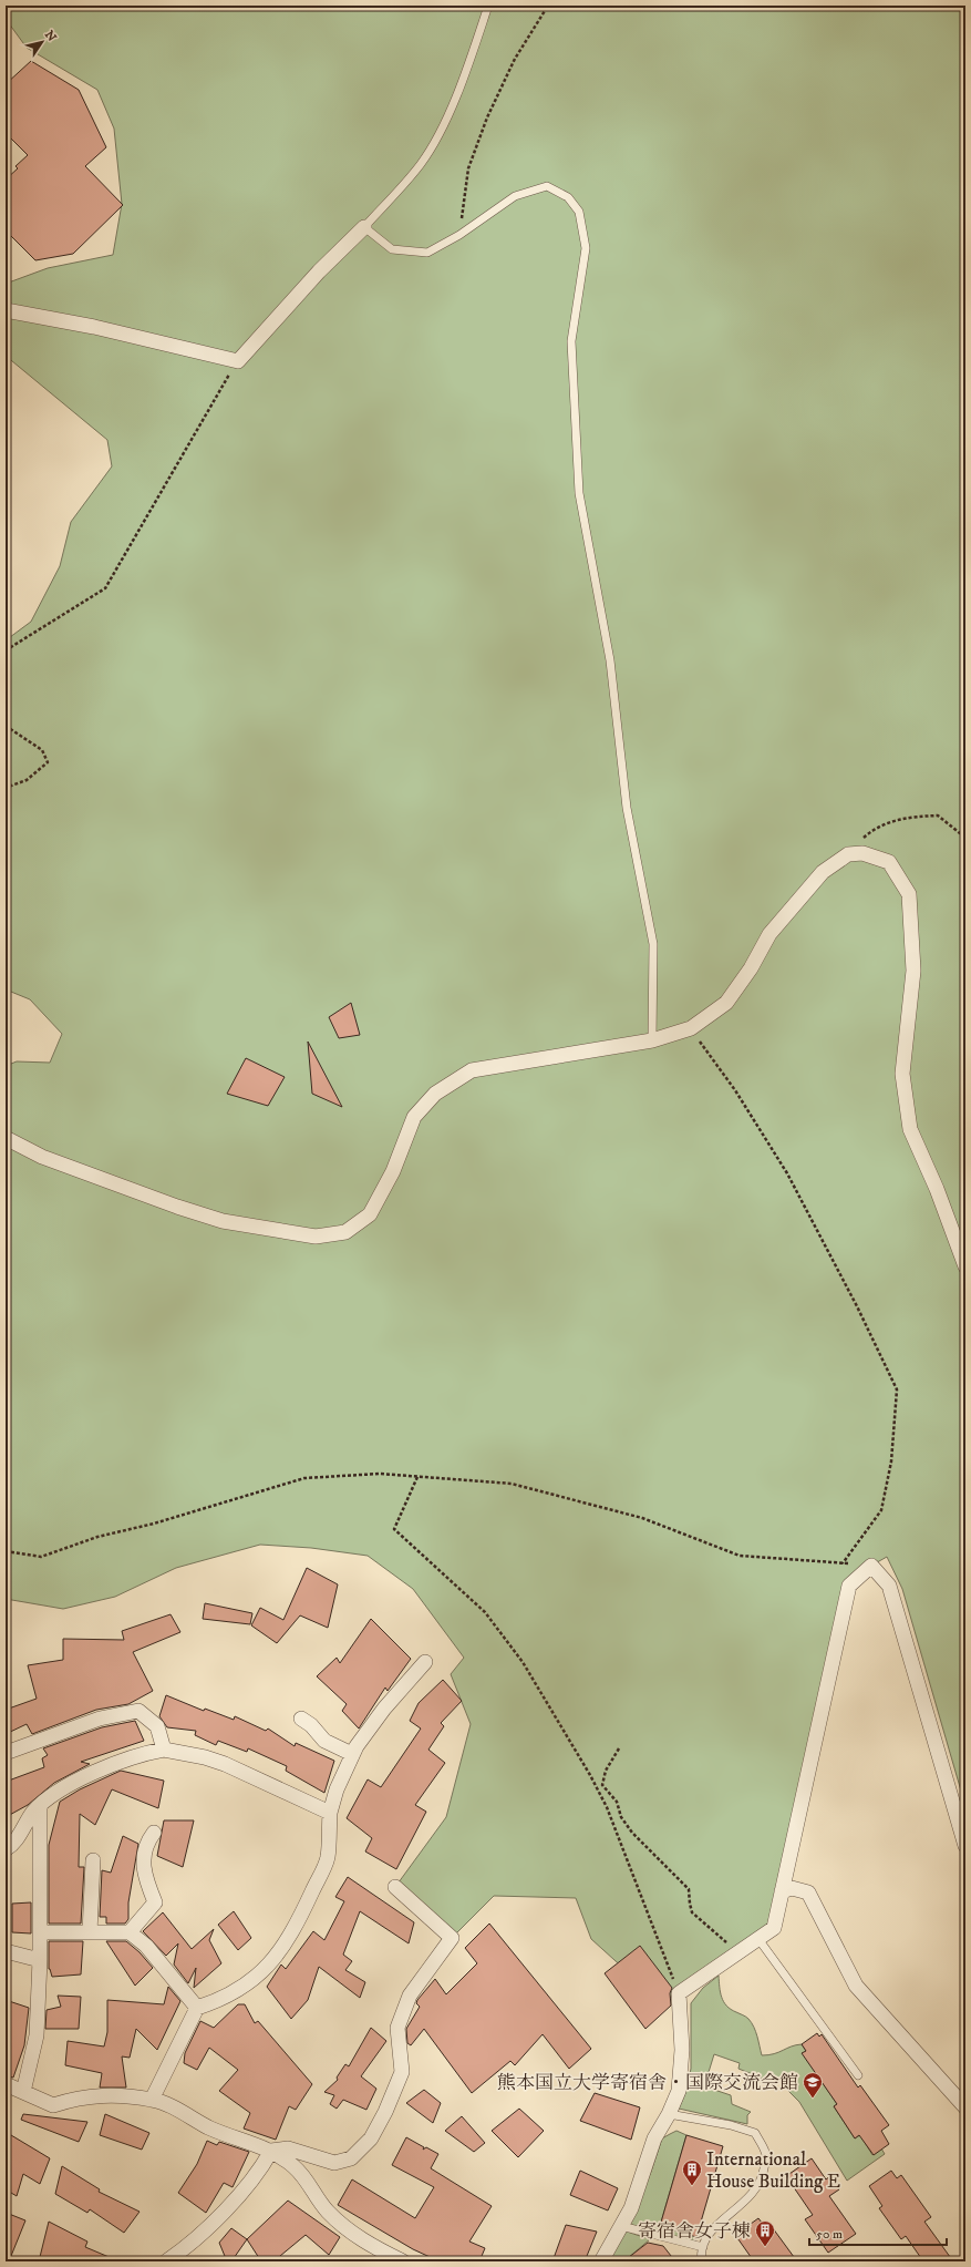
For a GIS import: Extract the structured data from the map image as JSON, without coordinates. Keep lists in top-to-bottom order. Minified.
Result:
{"places":{"school or university":["熊本国立大学寄宿舎・国際交流会館"],"building":["International House Building E","寄宿舎女子棟"]},"scale_bar":"50 m","north":"top right"}
